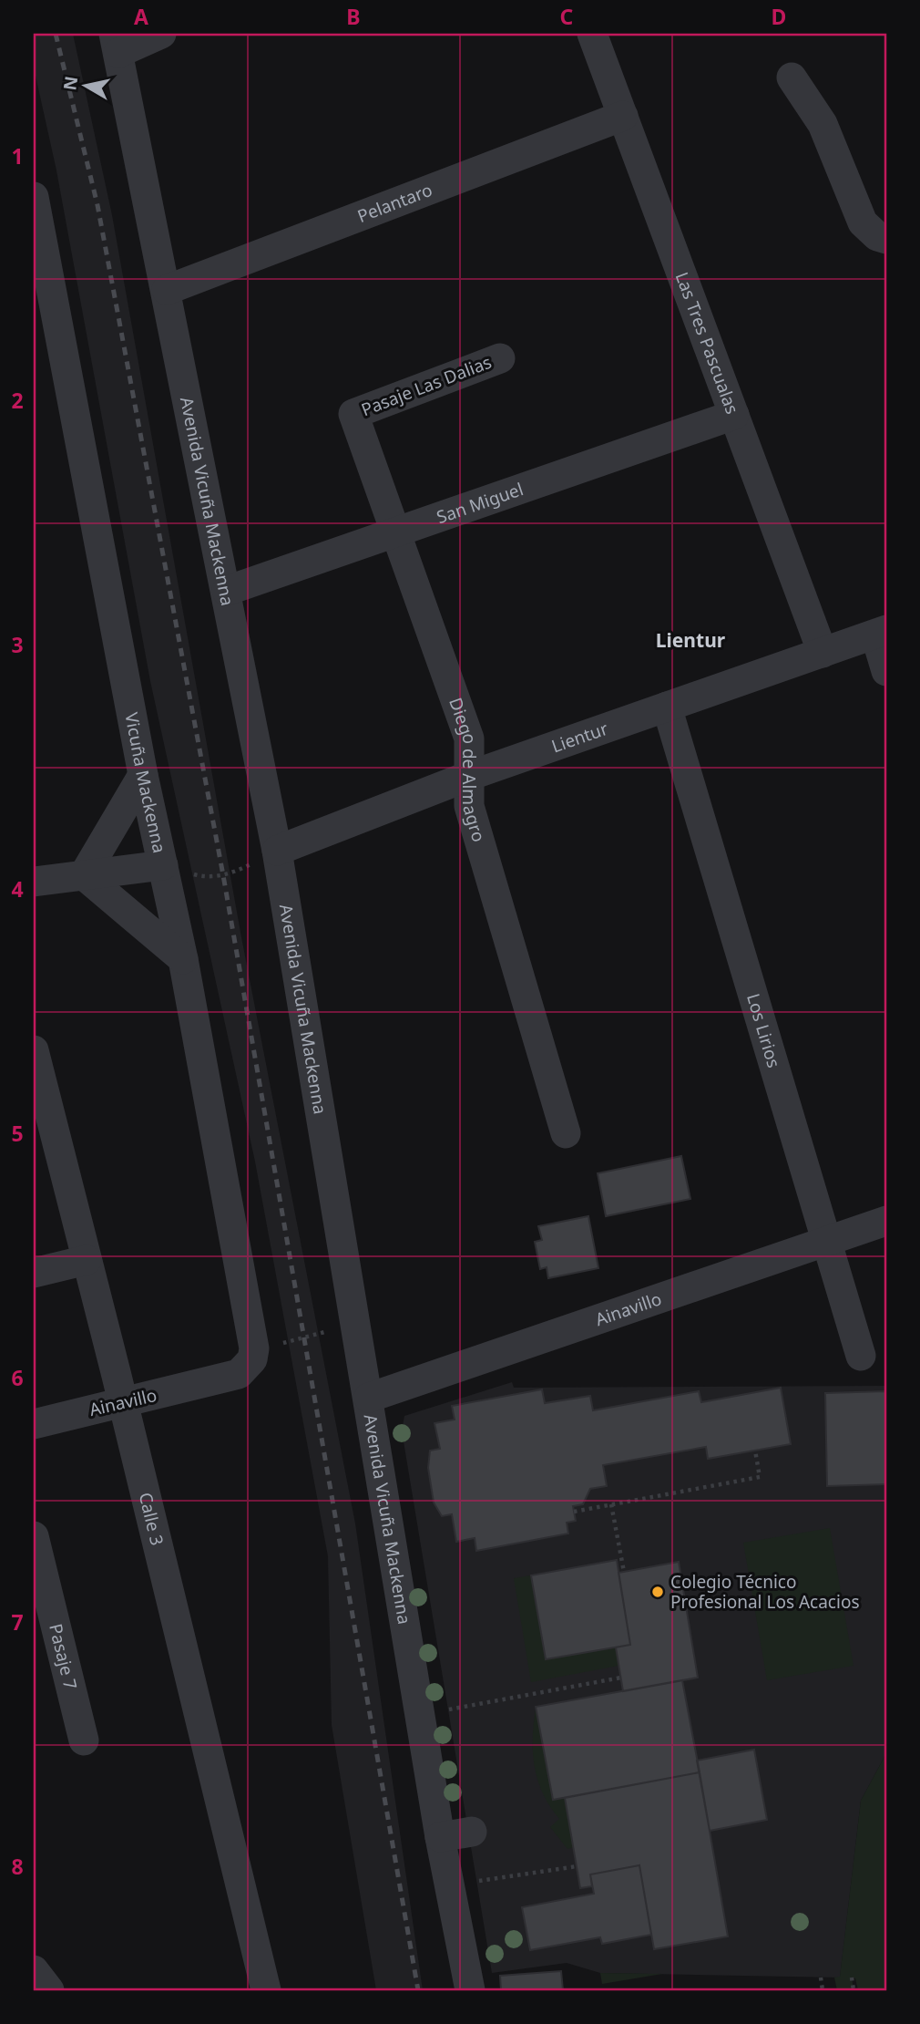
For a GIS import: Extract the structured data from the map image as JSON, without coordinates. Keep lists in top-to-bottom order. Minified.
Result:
{"streets":{"street":["Pelantaro","Las Tres Pascualas","Pasaje Las Dalias","Avenida Vicuña Mackenna","San Miguel","Lientur","Diego de Almagro","Vicuña Mackenna","Los Lirios","Ainavillo","Calle 3","Pasaje 7"]},"crossings":[["Pelantaro","Las Tres Pascualas"],["Pelantaro","Avenida Vicuña Mackenna"],["Las Tres Pascualas","San Miguel"],["Las Tres Pascualas","Lientur"],["Pasaje Las Dalias","Diego de Almagro"],["Avenida Vicuña Mackenna","San Miguel"],["Avenida Vicuña Mackenna","Lientur"],["Avenida Vicuña Mackenna","Ainavillo"],["San Miguel","Diego de Almagro"],["Lientur","Diego de Almagro"],["Lientur","Los Lirios"],["Vicuña Mackenna","Ainavillo"],["Los Lirios","Ainavillo"],["Ainavillo","Calle 3"]],"districts":["Lientur"],"places":["Colegio Técnico Profesional Los Acacios"],"north":"left","grid":{"columns":["A","B","C","D"],"rows":["1","2","3","4","5","6","7","8"]}}
